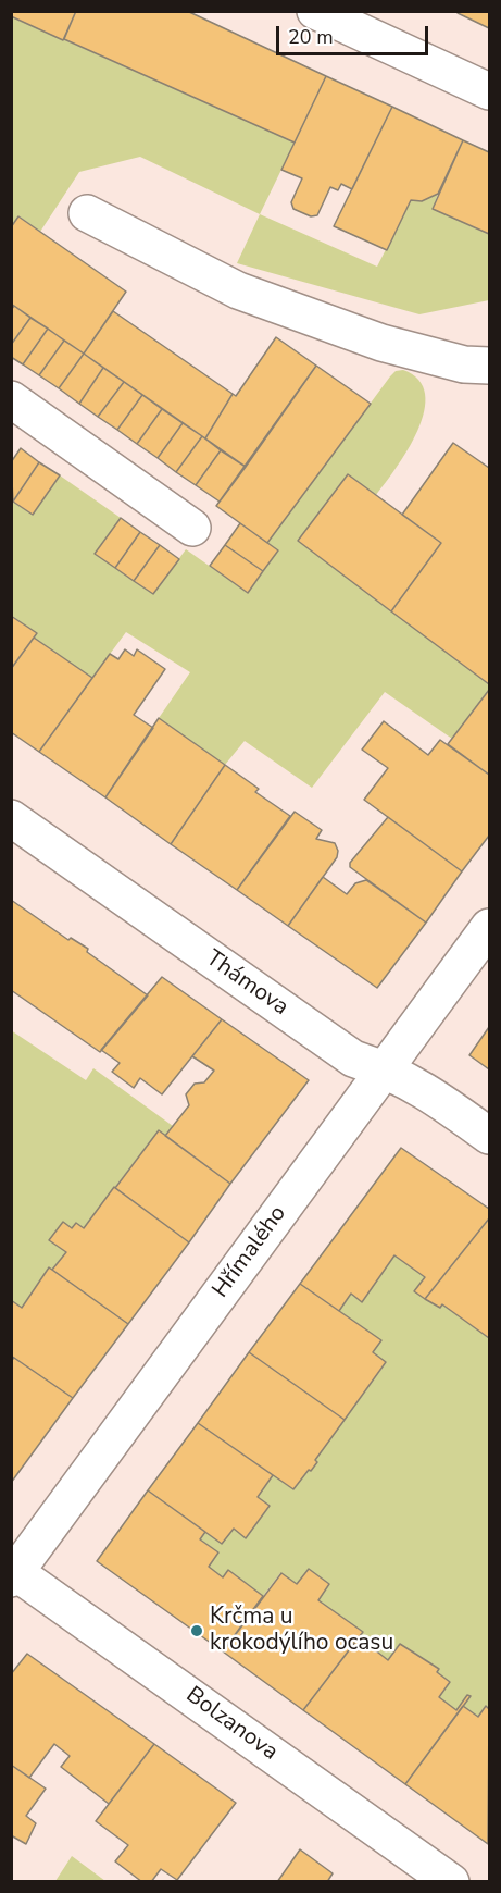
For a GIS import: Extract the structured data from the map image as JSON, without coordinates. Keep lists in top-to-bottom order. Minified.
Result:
{"streets":{"street":["Thámova","Hřímalého","Bolzanova"]},"crossings":[["Thámova","Hřímalého"],["Hřímalého","Bolzanova"]],"places":["Krčma u krokodýlího ocasu"],"scale_bar":"20 m"}
